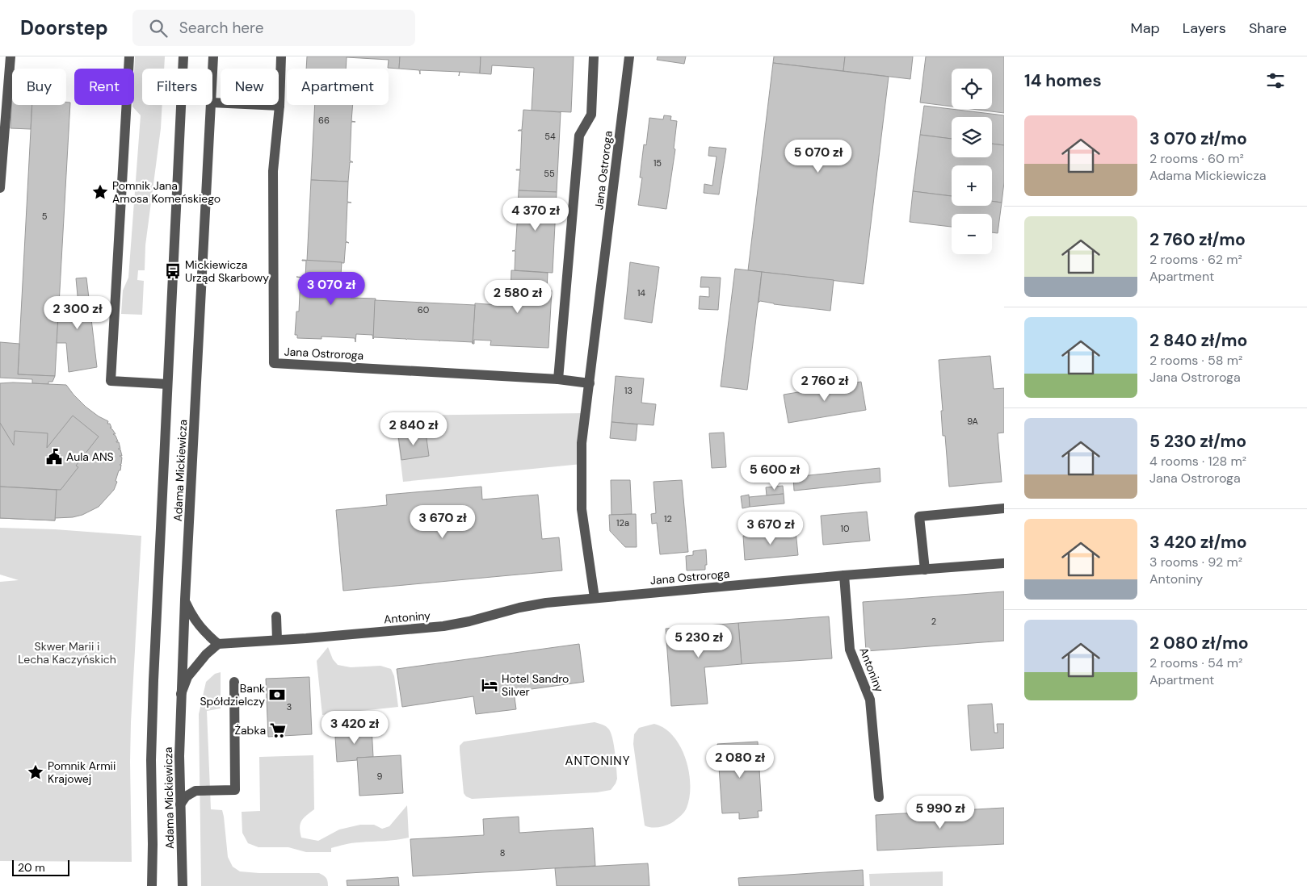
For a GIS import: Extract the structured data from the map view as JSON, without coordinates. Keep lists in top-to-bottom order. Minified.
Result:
{"streets":{"street":["Jana Ostroroga","Adama Mickiewicza","Antoniny"]},"crossings":[["Jana Ostroroga","Antoniny"]],"districts":["ANTONINY"],"parks":["Skwer Marii i Lecha Kaczyńskich"],"places":{"place":["Pomnik Jana Amosa Komeńskiego","Pomnik Armii Krajowej"],"bus stop":["Mickiewicza Urząd Skarbowy"],"public building":["Aula ANS"],"hotel":["Hotel Sandro Silver"],"bank":["Bank Spółdzielczy"],"supermarket":["Żabka"]},"house_numbers":["66","54","15","55","5","14","60","13","9A","12","12a","10","2","3","9","8"],"scale_bar":"20 m","page":{"header":"Doorstep","search":"Search here","nav":["Map","Layers","Share"],"heading":"14 homes","map_buttons":["+","−"],"chip":["Buy","Rent","Filters","New","Apartment"],"list":[{"name":"3 070 zł/mo","note":"2 rooms · 60 m² · Adama Mickiewicza"},{"name":"2 760 zł/mo","note":"2 rooms · 62 m² · Apartment"},{"name":"2 840 zł/mo","note":"2 rooms · 58 m² · Jana Ostroroga"},{"name":"5 230 zł/mo","note":"4 rooms · 128 m² · Jana Ostroroga"},{"name":"3 420 zł/mo","note":"3 rooms · 92 m² · Antoniny"},{"name":"2 080 zł/mo","note":"2 rooms · 54 m² · Apartment"}],"price":["5 070 zł","4 370 zł","3 070 zł","2 580 zł","2 300 zł","2 760 zł","2 840 zł","5 600 zł","3 670 zł","3 670 zł","5 230 zł","3 420 zł","2 080 zł","5 990 zł"],"scale":"20 m"}}
